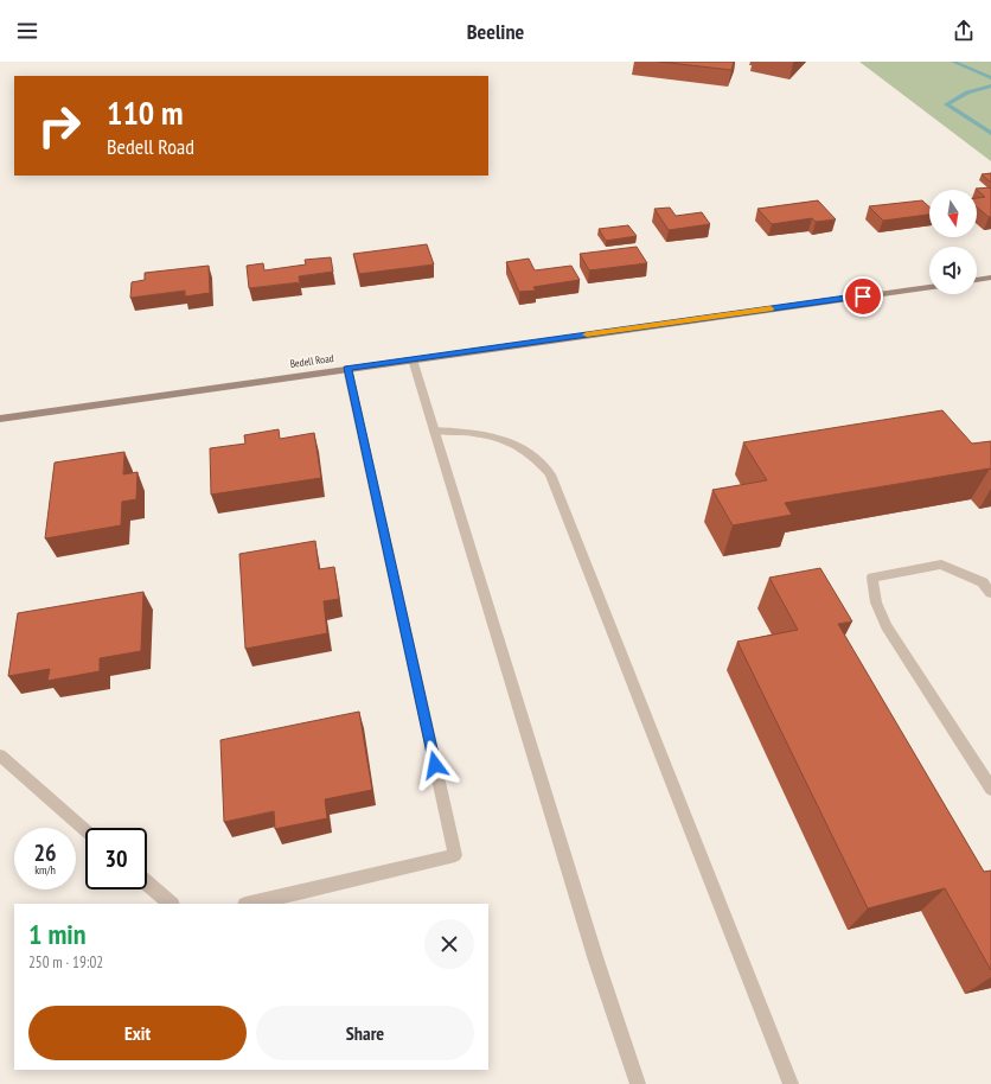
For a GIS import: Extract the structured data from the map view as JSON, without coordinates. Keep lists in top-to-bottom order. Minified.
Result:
{"streets":{"street":["Bedell Road"]},"north":"bottom","page":{"header":"Beeline","turn":["110 m","Bedell Road"],"speed":"26 km/h","limit":"30","heading":["1 min","250 m · 19:02"],"buttons":["Exit","Share"]}}
